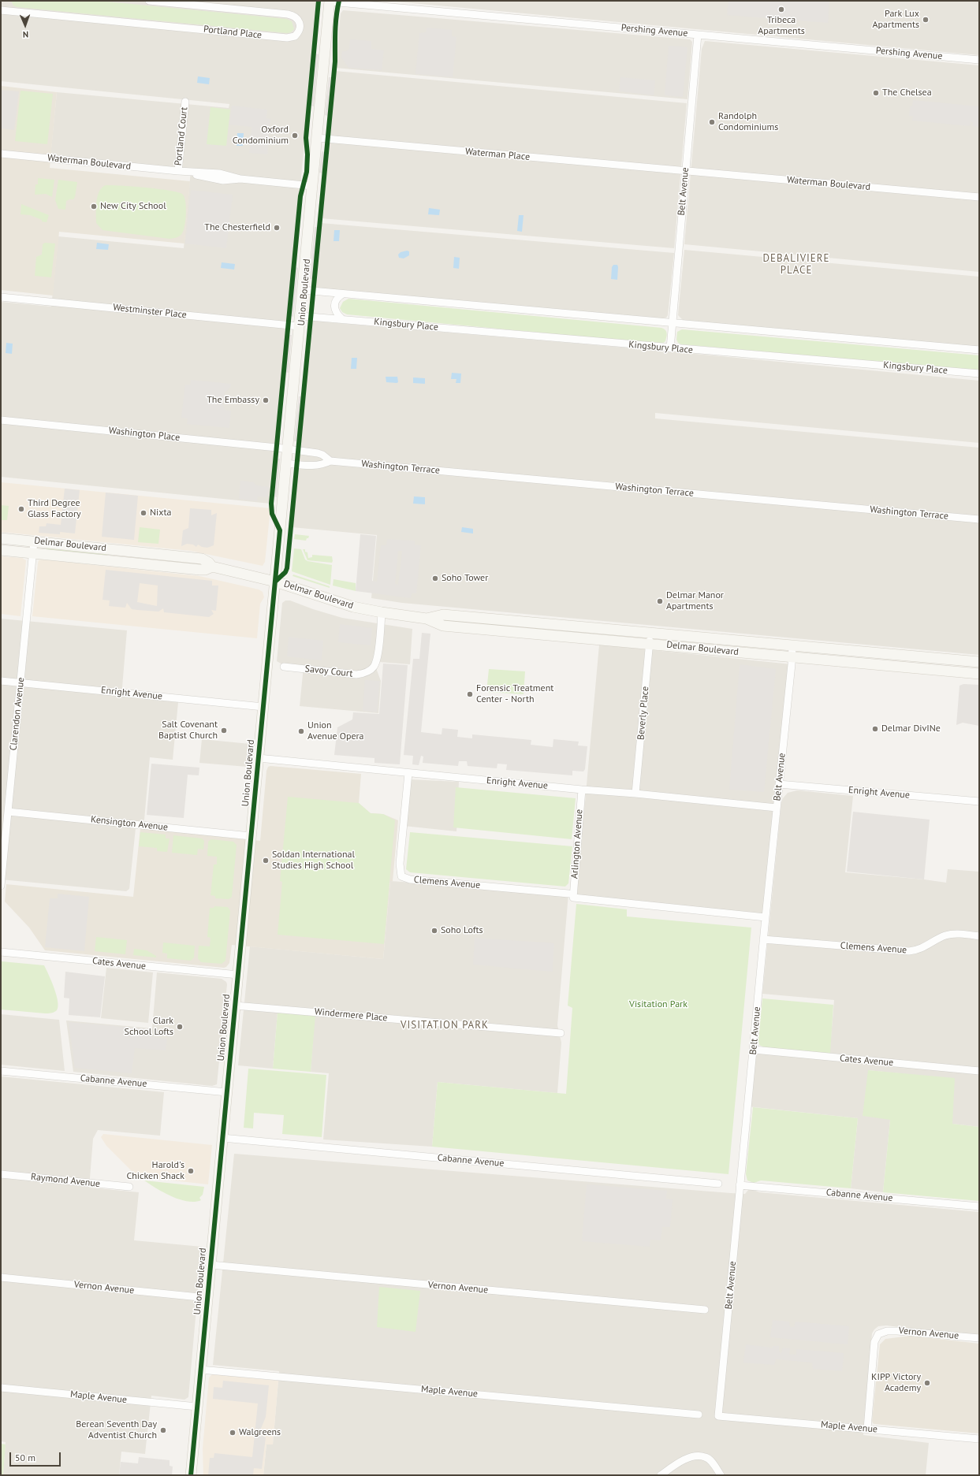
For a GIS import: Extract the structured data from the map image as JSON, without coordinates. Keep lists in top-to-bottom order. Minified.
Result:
{"streets":{"main road":["Union Boulevard","Delmar Boulevard"],"street":["Pershing Avenue","Portland Place","Portland Court","Waterman Place","Waterman Boulevard","Belt Avenue","Westminster Place","Kingsbury Place","Washington Place","Washington Terrace","Savoy Court","Enright Avenue","Beverly Place","Clarendon Avenue","Kensington Avenue","Arlington Avenue","Clemens Avenue","Cates Avenue","Windermere Place","Cabanne Avenue","Raymond Avenue","Vernon Avenue","Maple Avenue"]},"crossings":[["Pershing Avenue","Belt Avenue"],["Pershing Avenue","Union Boulevard"],["Portland Court","Waterman Boulevard"],["Waterman Place","Waterman Boulevard"],["Waterman Place","Belt Avenue"],["Waterman Place","Union Boulevard"],["Waterman Boulevard","Belt Avenue"],["Waterman Boulevard","Union Boulevard"],["Belt Avenue","Kingsbury Place"],["Belt Avenue","Delmar Boulevard"],["Belt Avenue","Enright Avenue"],["Belt Avenue","Clemens Avenue"],["Belt Avenue","Cates Avenue"],["Belt Avenue","Cabanne Avenue"],["Belt Avenue","Maple Avenue"],["Union Boulevard","Westminster Place"],["Union Boulevard","Kingsbury Place"],["Union Boulevard","Washington Place"],["Union Boulevard","Delmar Boulevard"],["Union Boulevard","Enright Avenue"],["Union Boulevard","Kensington Avenue"],["Union Boulevard","Cates Avenue"],["Union Boulevard","Windermere Place"],["Union Boulevard","Cabanne Avenue"],["Union Boulevard","Vernon Avenue"],["Union Boulevard","Maple Avenue"],["Westminster Place","Kingsbury Place"],["Washington Place","Washington Terrace"],["Delmar Boulevard","Savoy Court"],["Delmar Boulevard","Beverly Place"],["Delmar Boulevard","Clarendon Avenue"],["Enright Avenue","Beverly Place"],["Enright Avenue","Clarendon Avenue"],["Enright Avenue","Arlington Avenue"],["Enright Avenue","Clemens Avenue"],["Clarendon Avenue","Kensington Avenue"],["Arlington Avenue","Clemens Avenue"],["Vernon Avenue","Maple Avenue"]],"districts":["DEBALIVIERE PLACE","VISITATION PARK"],"parks":["Visitation Park"],"places":["Tribeca Apartments","Park Lux Apartments","The Chelsea","Randolph Condominiums","Oxford Condominium","New City School","The Chesterfield","The Embassy","Third Degree Glass Factory","Nixta","Soho Tower","Delmar Manor Apartments","Forensic Treatment Center - North","Delmar DivINe","Salt Covenant Baptist Church","Union Avenue Opera","Soldan International Studies High School","Soho Lofts","Clark School Lofts","Harold's Chicken Shack","KIPP Victory Academy","Berean Seventh Day Adventist Church","Walgreens"],"scale_bar":"50 m","north":"bottom"}
